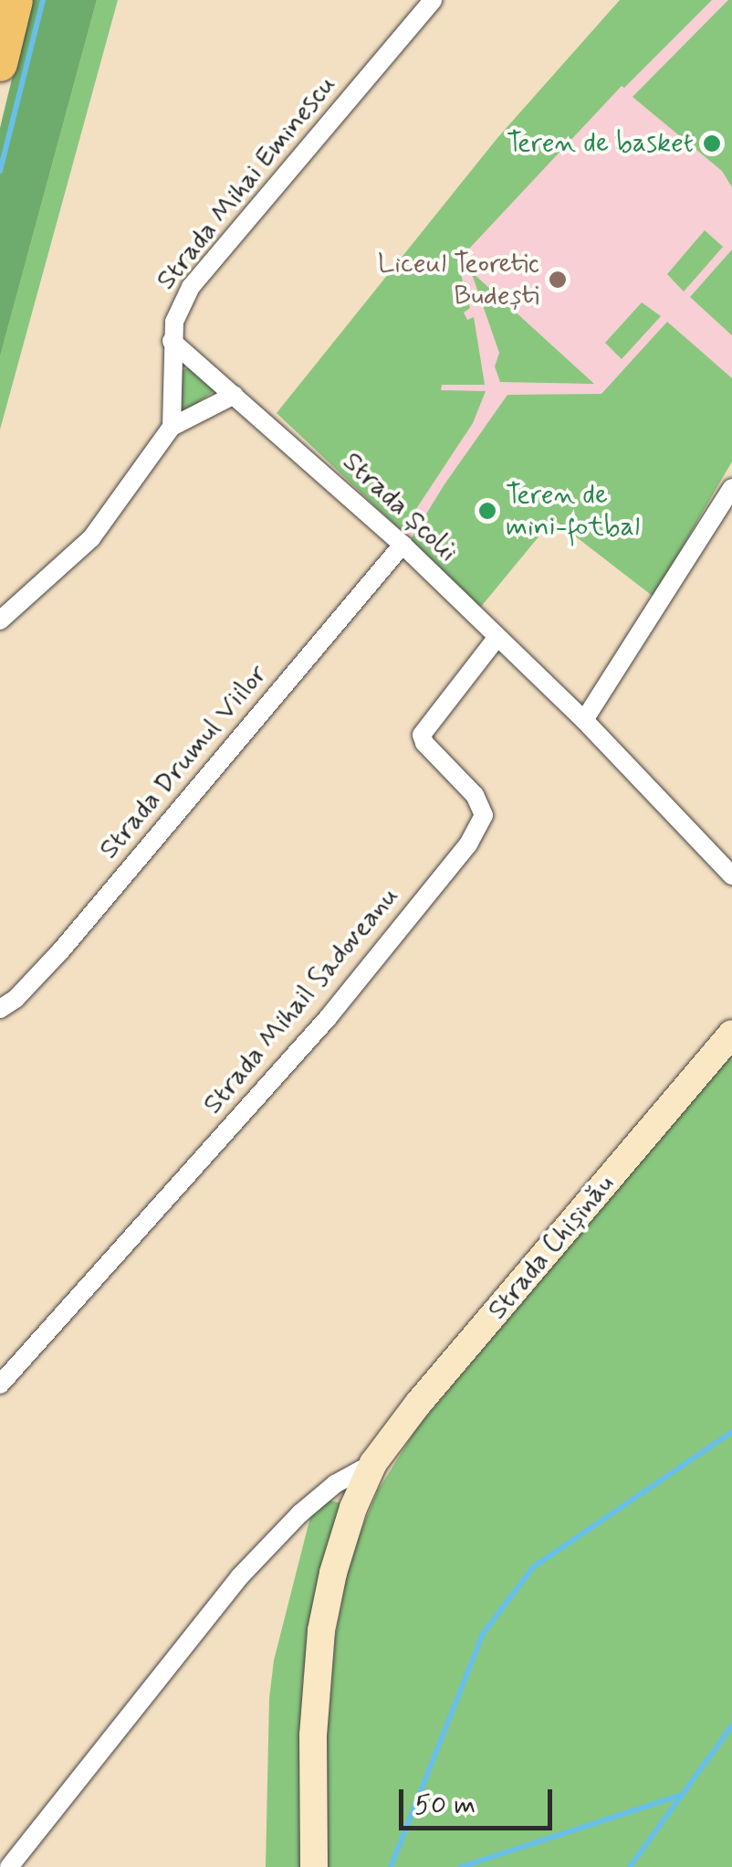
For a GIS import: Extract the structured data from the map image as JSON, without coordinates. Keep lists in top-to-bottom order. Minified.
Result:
{"streets":{"street":["Strada Mihai Eminescu","Strada Școlii","Strada Drumul Viilor","Strada Mihail Sadoveanu","Strada Chișinău"]},"crossings":[["Strada Mihai Eminescu","Strada Școlii"],["Strada Școlii","Strada Drumul Viilor"],["Strada Școlii","Strada Mihail Sadoveanu"]],"places":["Teren de basket","Liceul Teoretic Budești","Teren de mini-fotbal"],"scale_bar":"50 m"}
